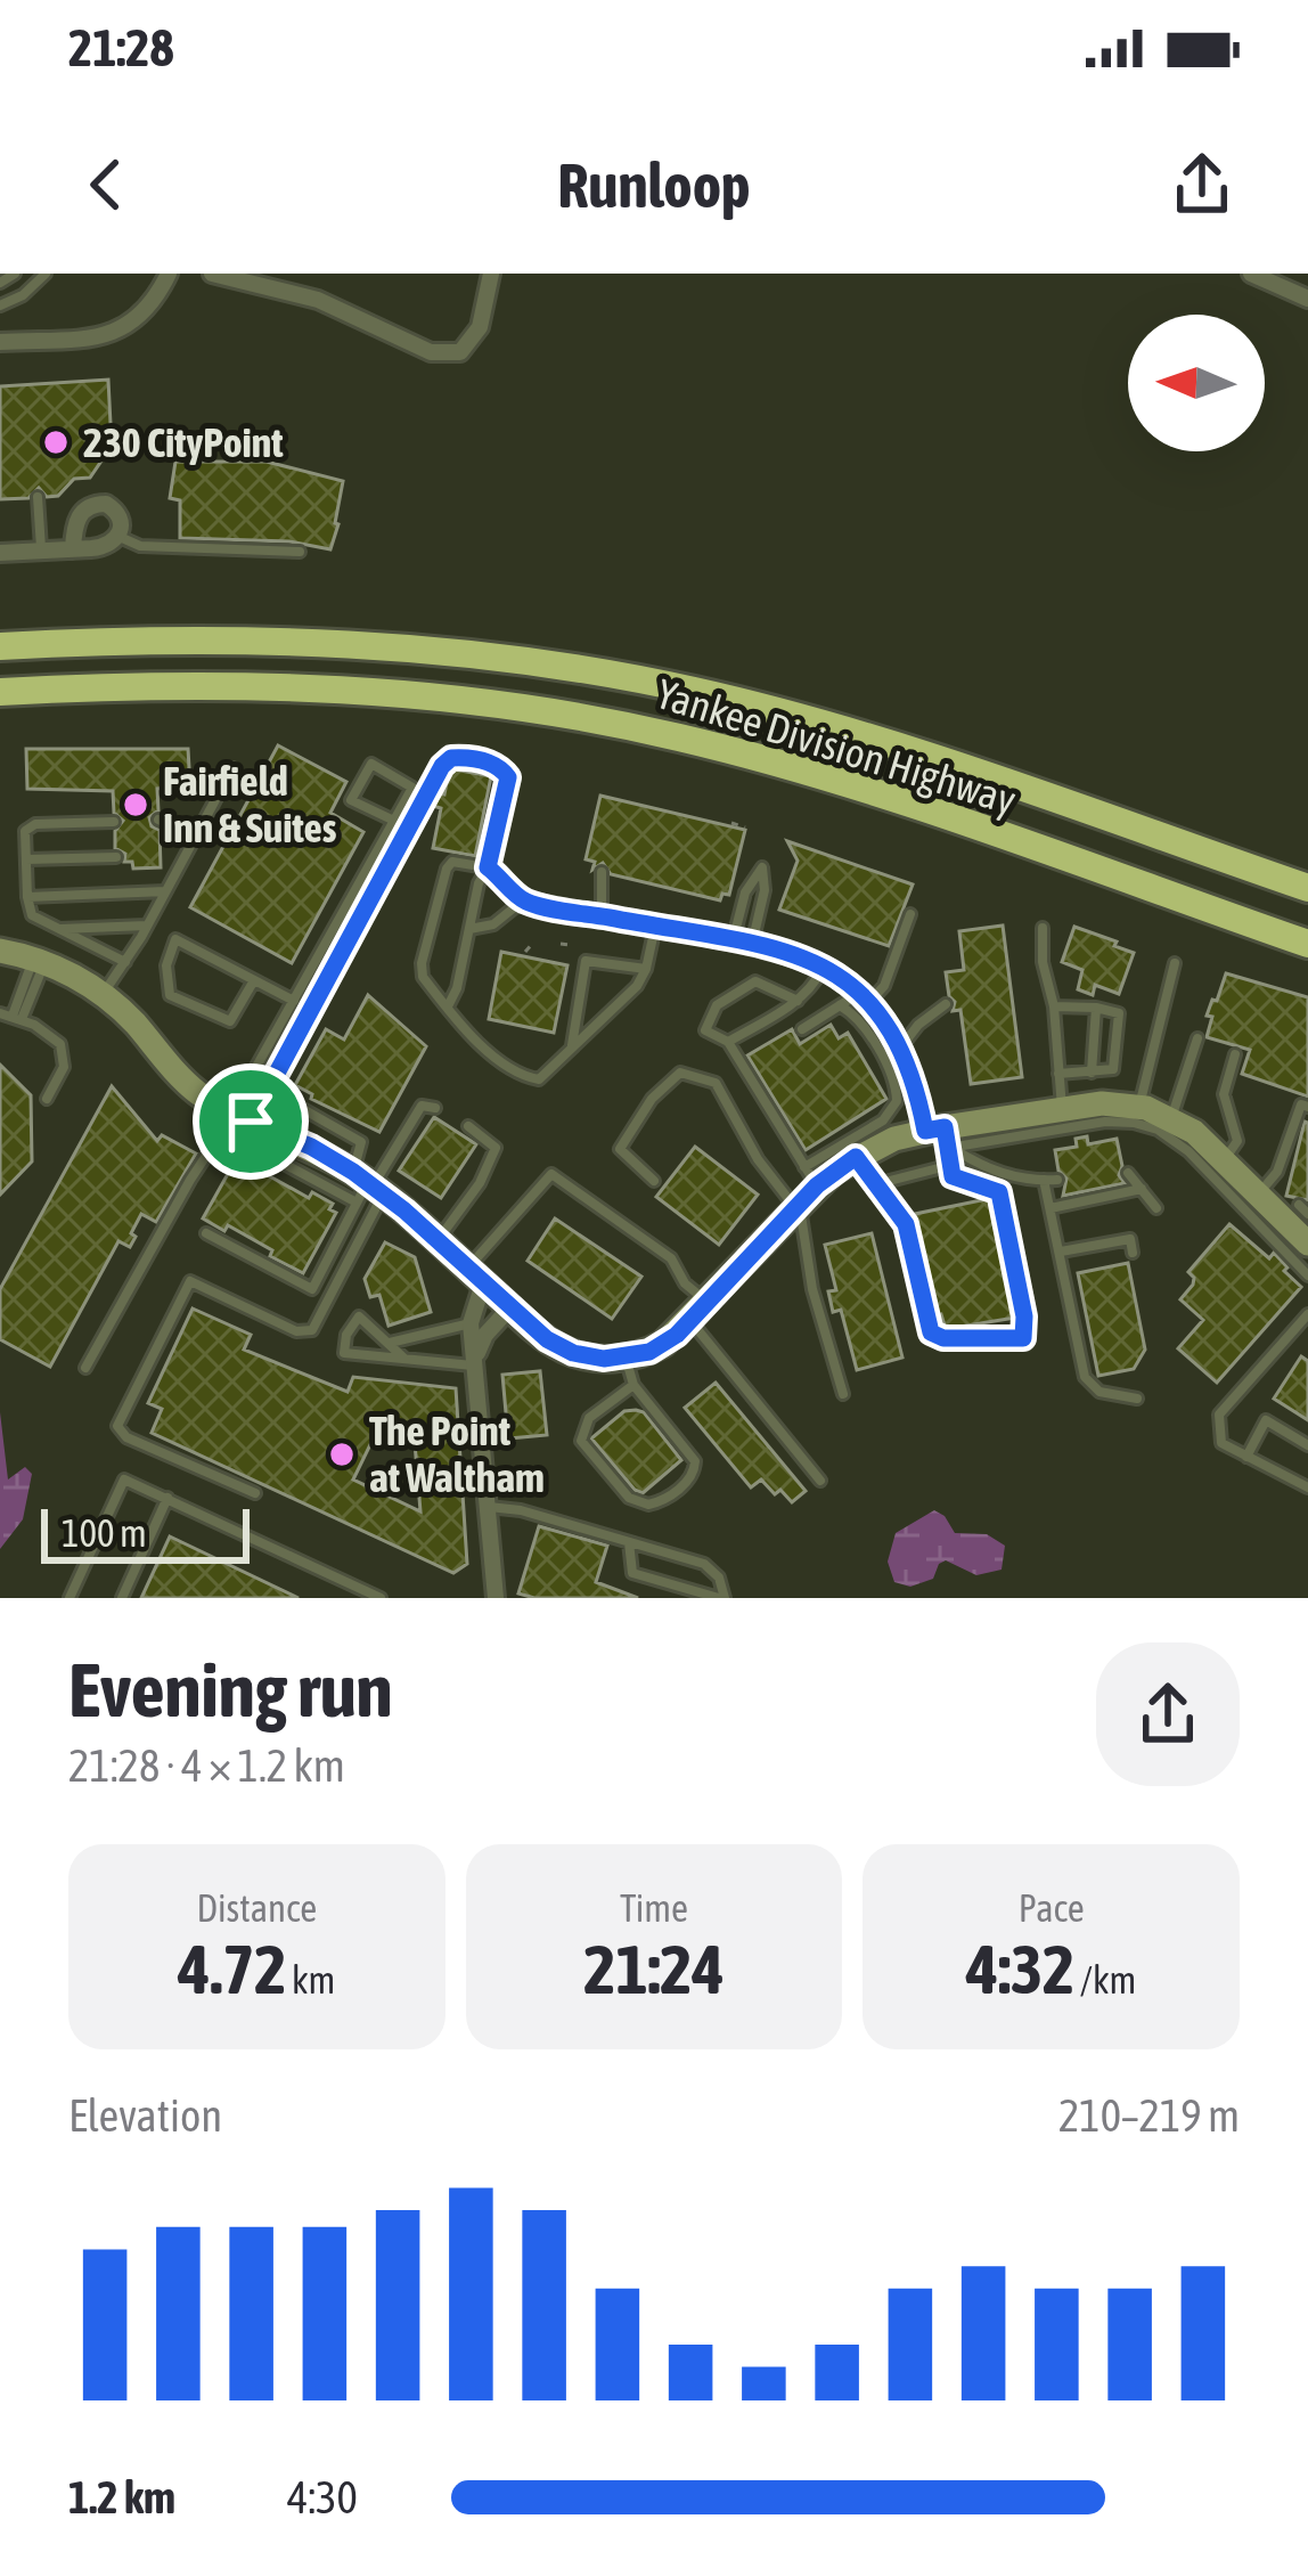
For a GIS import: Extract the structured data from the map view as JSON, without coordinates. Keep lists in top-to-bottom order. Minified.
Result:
{"streets":{"highway":["Yankee Division Highway"]},"places":["230 CityPoint","Fairfield Inn & Suites","The Point at Waltham"],"scale_bar":"100 m","north":"left","page":{"status":"21:28","header":"Runloop","scale":"100 m","heading":["Evening run","21:28 · 4 × 1.2 km"],"stats":[["Distance","4.72 km"],["Time","21:24"],["Pace","4:32 /km"]],"chart":["Elevation","210–219 m"],"list":[{"name":"1.2 km","note":"4:30"}]}}
